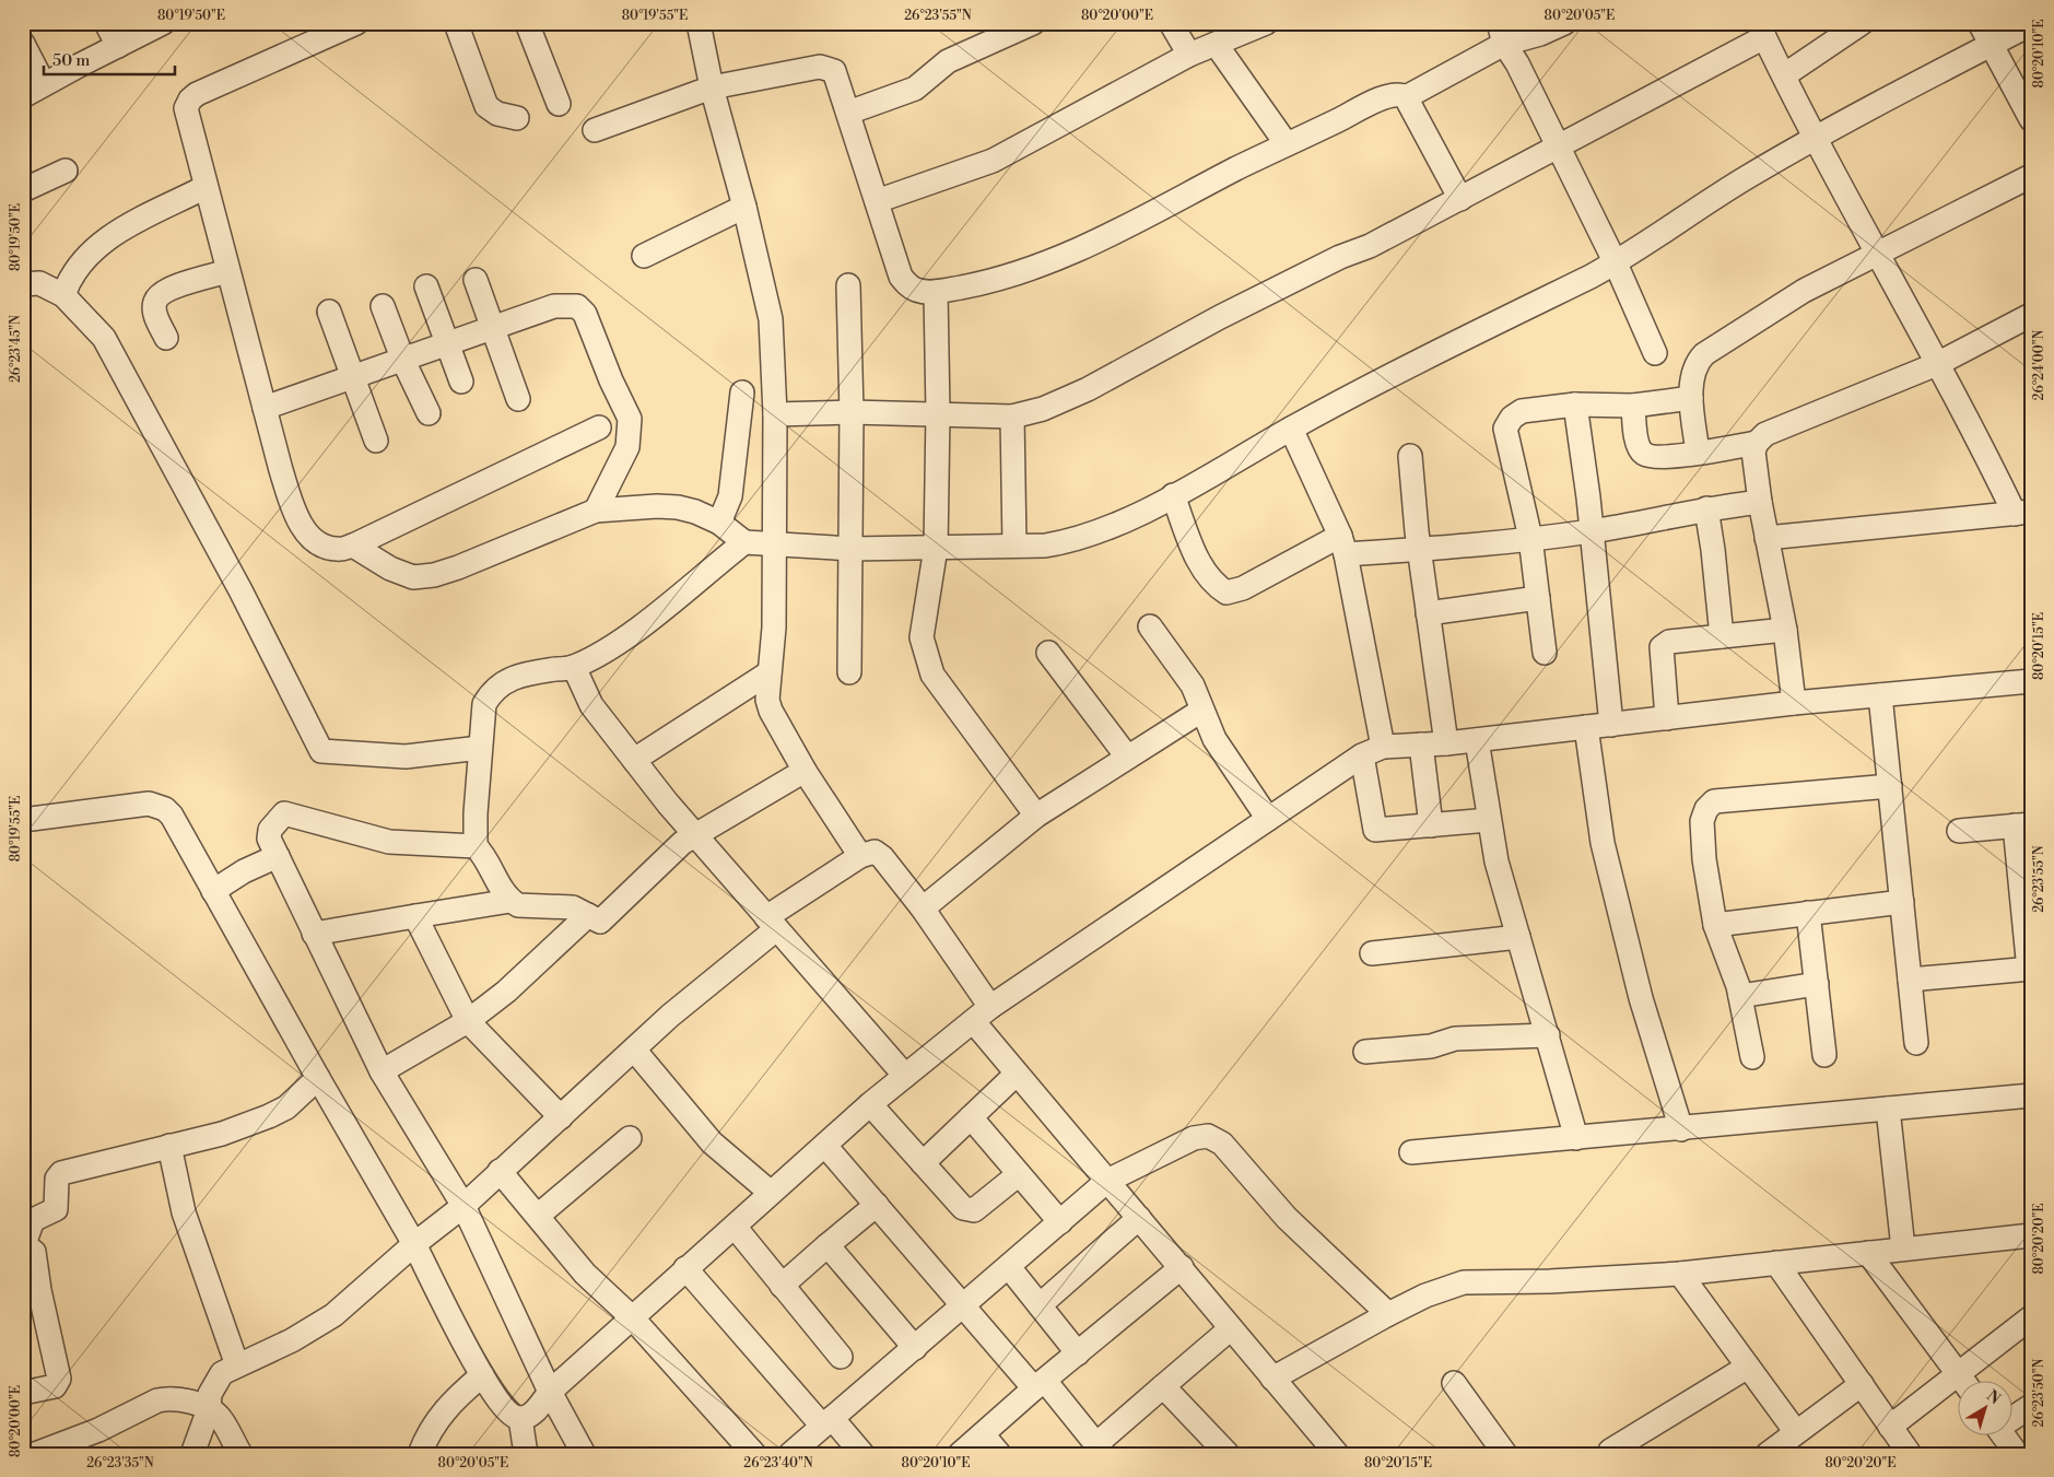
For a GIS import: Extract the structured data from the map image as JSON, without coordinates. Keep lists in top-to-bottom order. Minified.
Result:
{"scale_bar":"50 m","north":"top right","coordinates":["80°19'50\"E","80°19'55\"E","26°23'55\"N","80°20'00\"E","80°20'05\"E","80°20'10\"E","26°23'45\"N","26°24'00\"N","80°20'15\"E","80°20'20\"E","26°23'50\"N","26°23'35\"N","26°23'40\"N"]}
